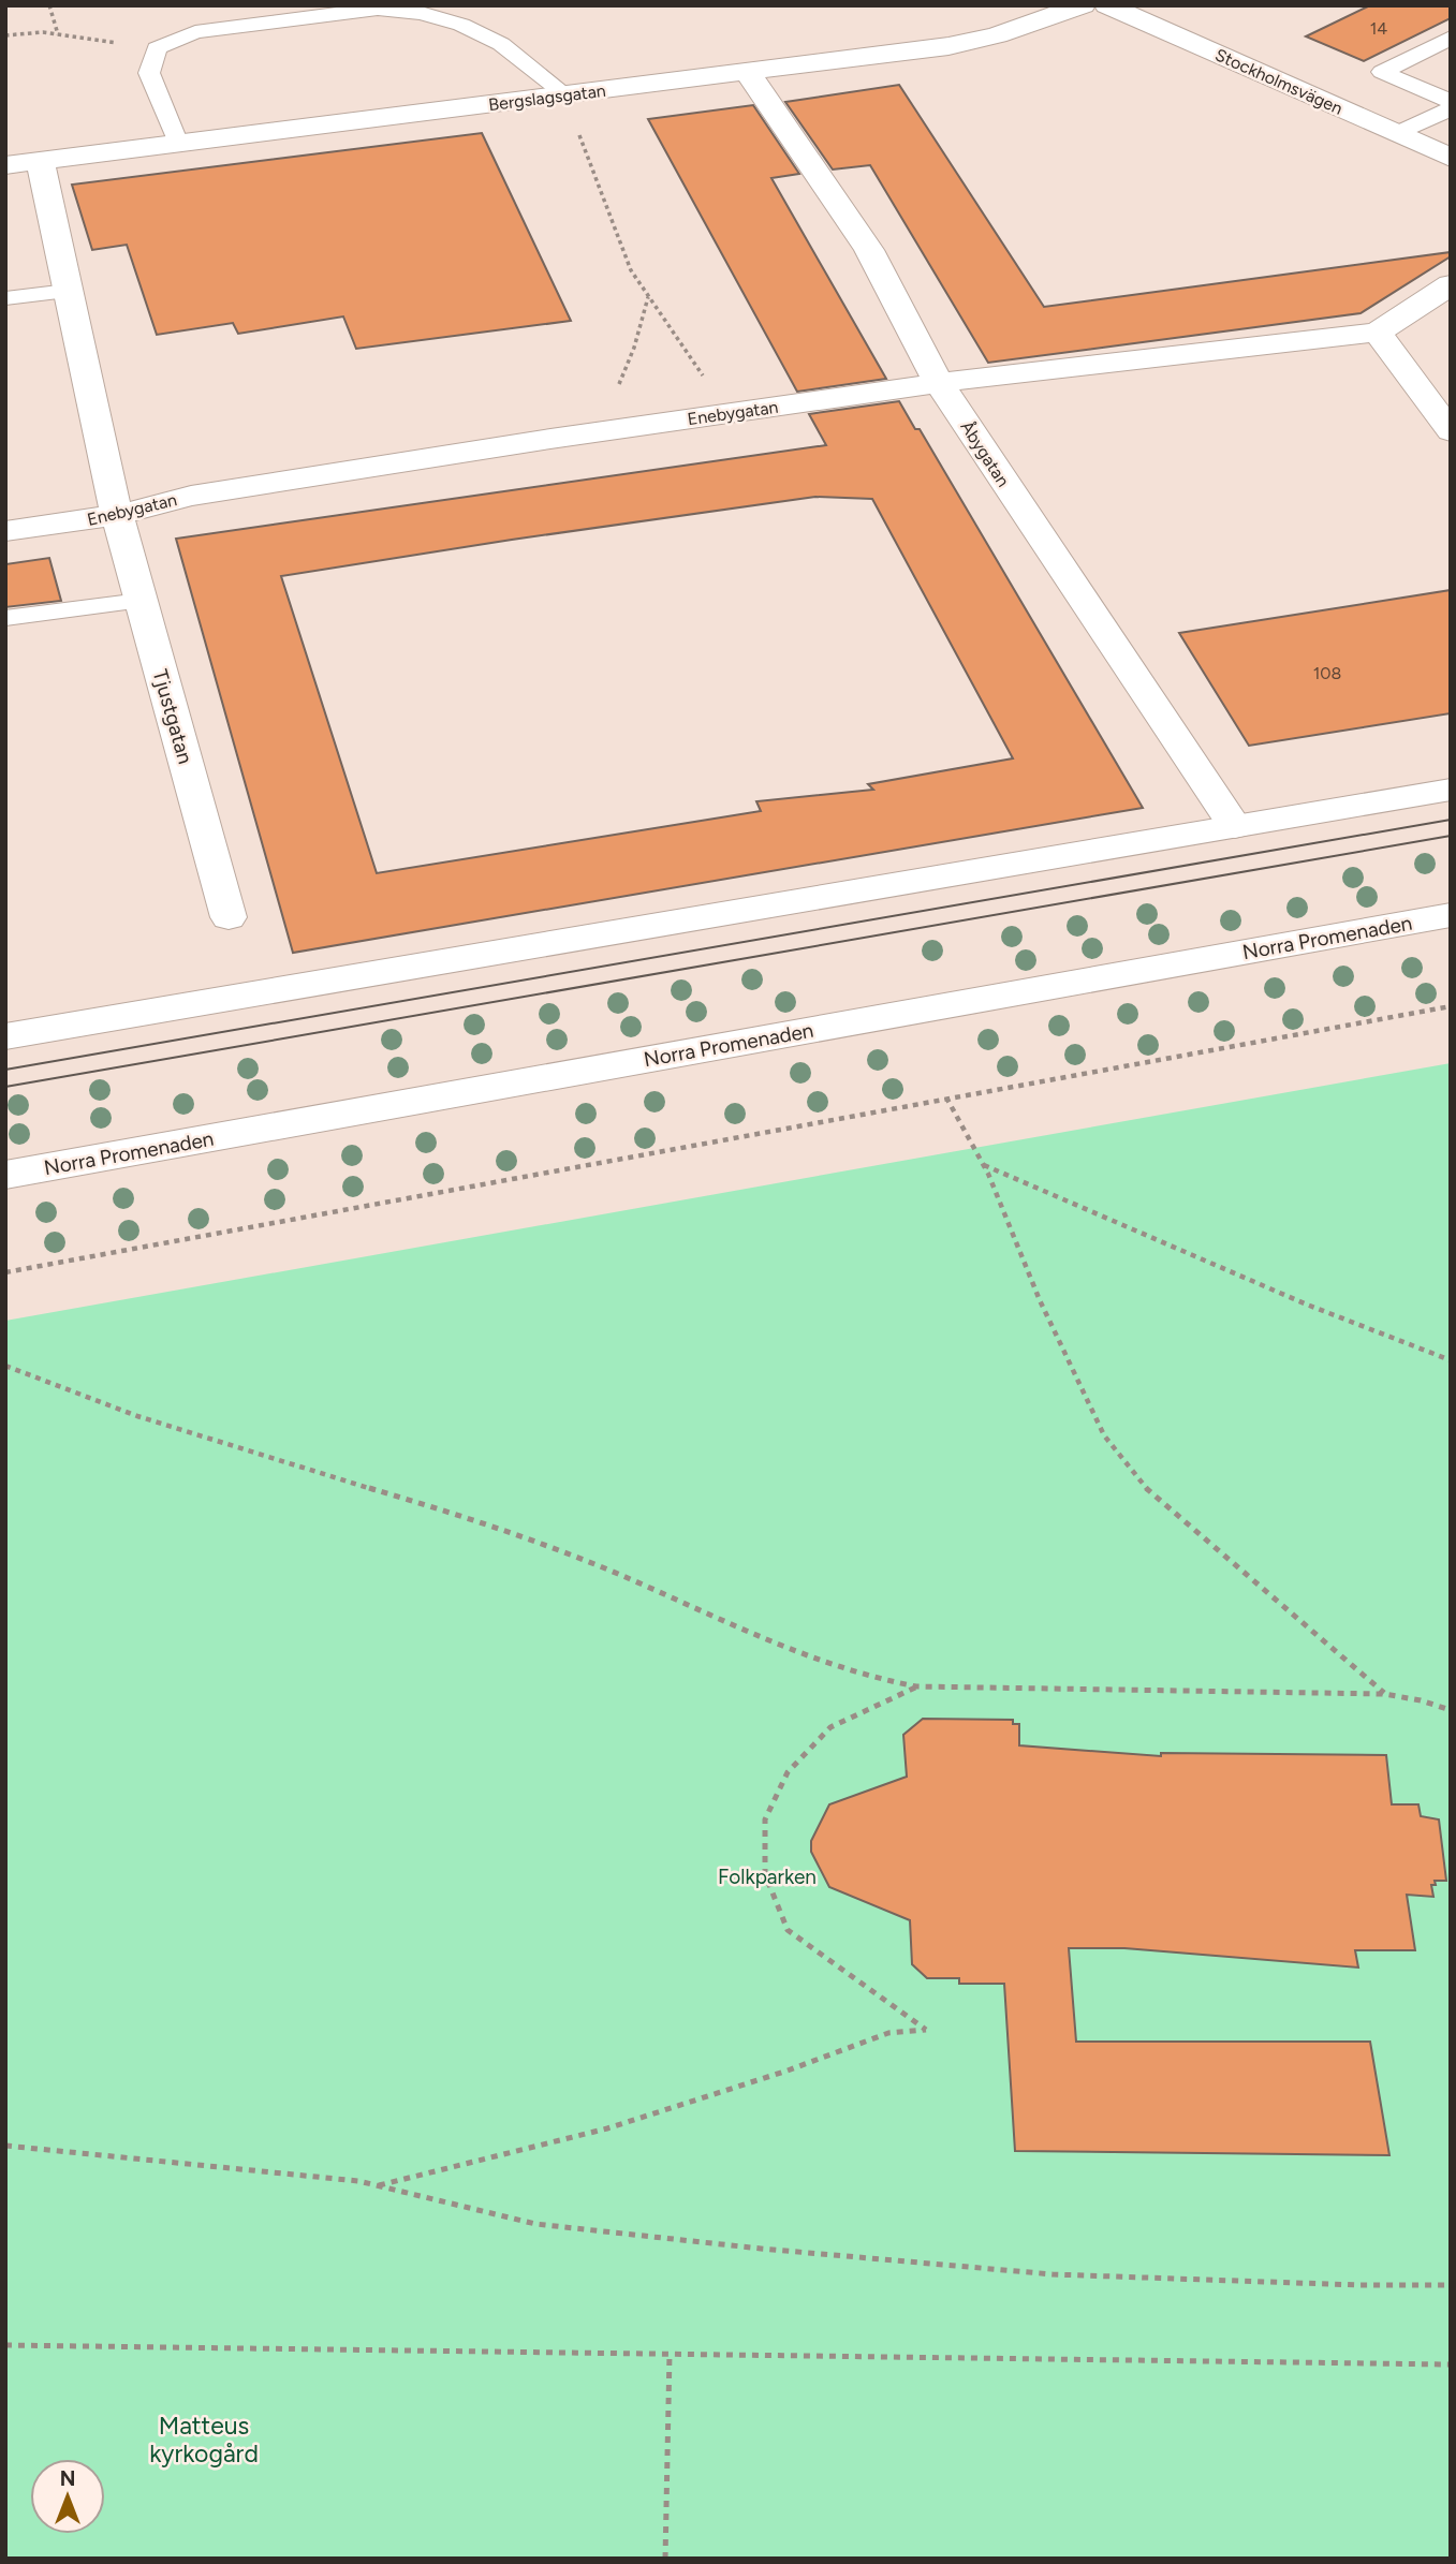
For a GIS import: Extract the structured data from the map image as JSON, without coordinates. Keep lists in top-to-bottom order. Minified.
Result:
{"streets":{"street":["Stockholmsvägen","Bergslagsgatan","Enebygatan","Åbygatan","Tjustgatan","Norra Promenaden"]},"crossings":[["Bergslagsgatan","Åbygatan"],["Bergslagsgatan","Tjustgatan"],["Enebygatan","Åbygatan"],["Enebygatan","Tjustgatan"]],"parks":["Folkparken","Matteus kyrkogård"],"house_numbers":["14","108"],"north":"top"}
